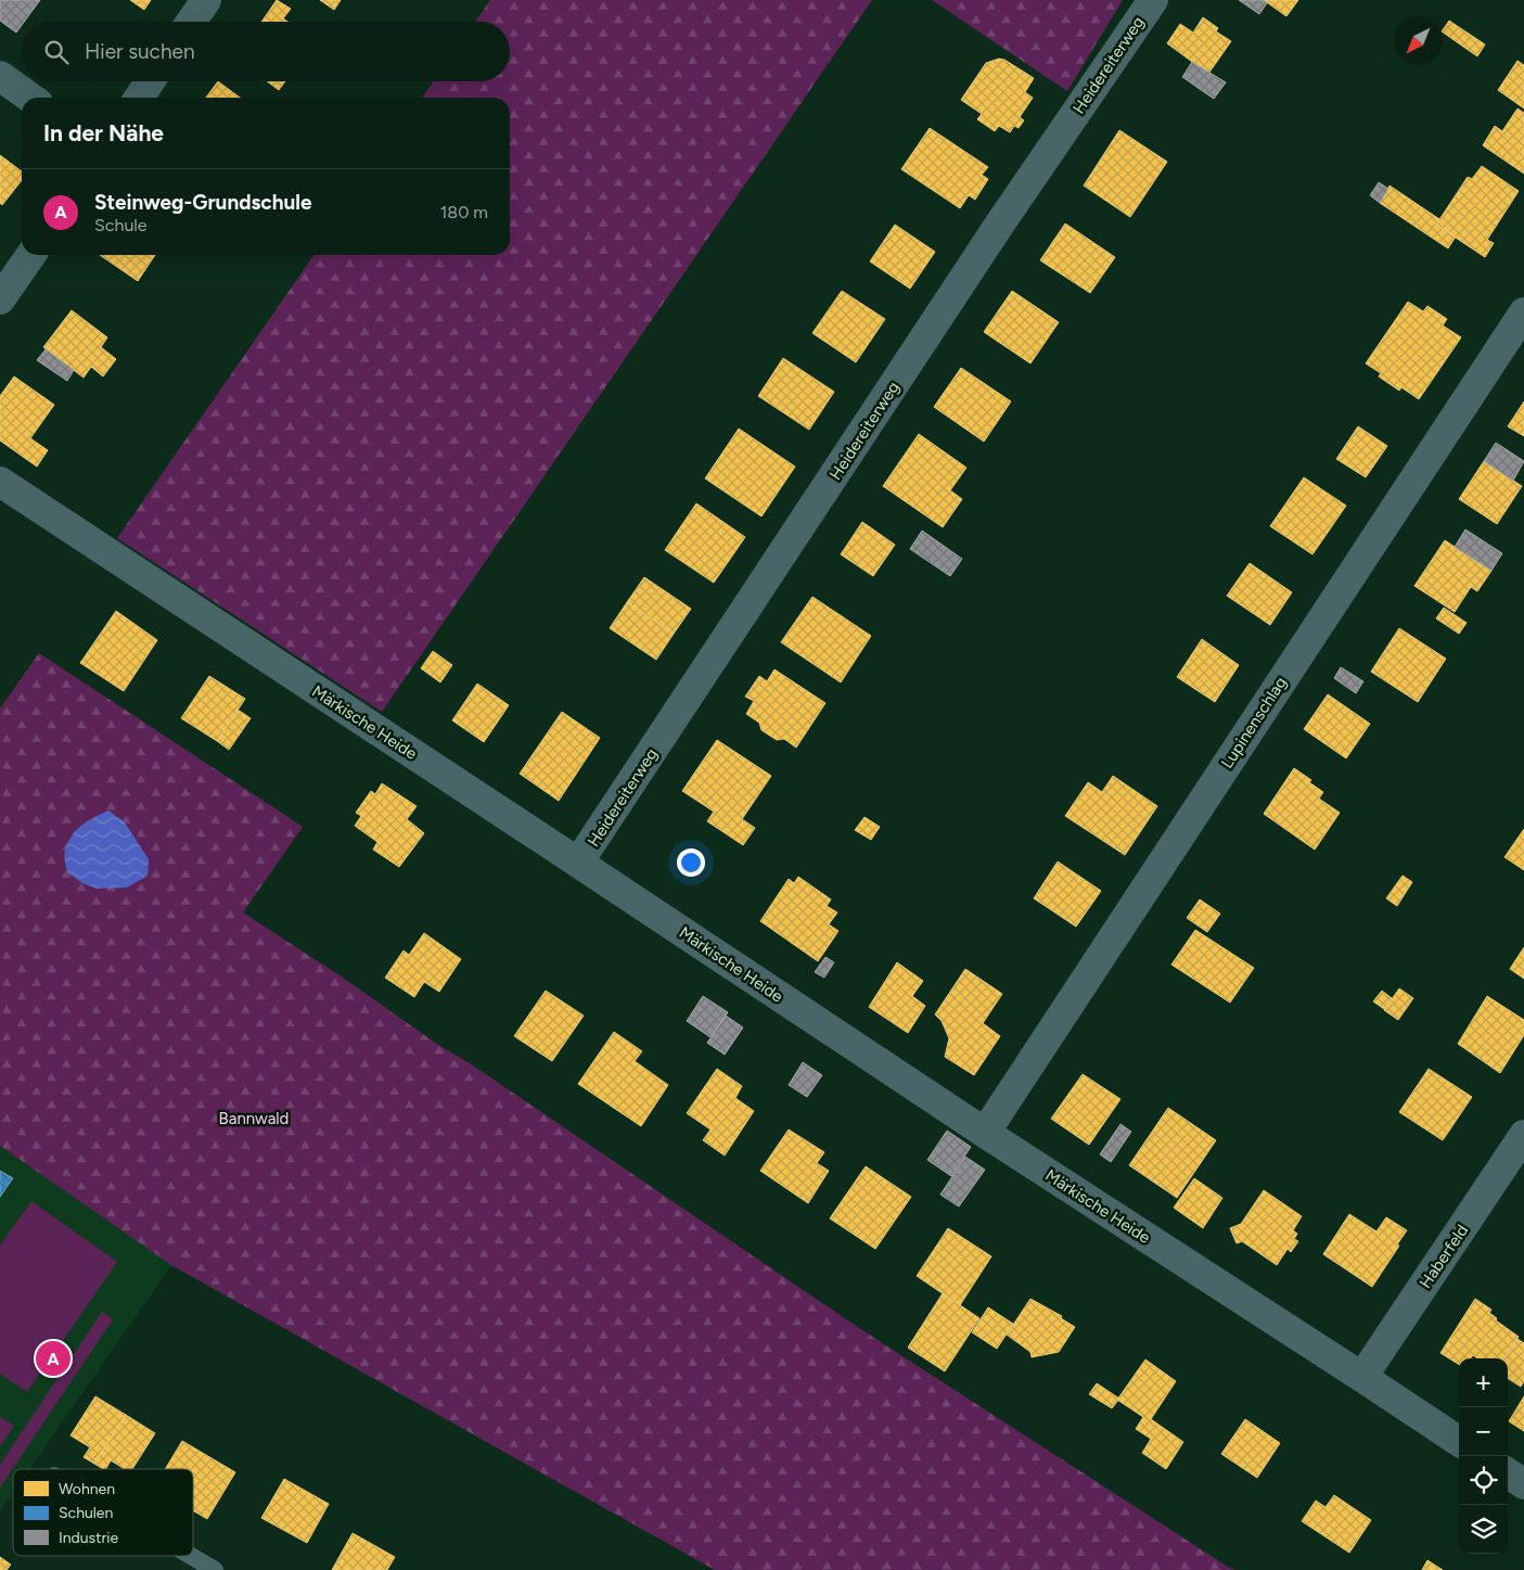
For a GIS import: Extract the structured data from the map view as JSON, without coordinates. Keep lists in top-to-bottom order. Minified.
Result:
{"streets":{"street":["Heidereiterweg","Märkische Heide","Lupinenschlag","Haberfeld"]},"crossings":[["Heidereiterweg","Märkische Heide"],["Märkische Heide","Lupinenschlag"],["Märkische Heide","Haberfeld"]],"parks":["Bannwald"],"legend":["Wohnen","Schulen","Industrie"],"north":"bottom left","page":{"search":"Hier suchen","heading":"In der Nähe","list":[{"mark":"A","name":"Steinweg-Grundschule","note":"Schule","value":"180 m"}],"pins":"A","map_buttons":["+","−"]}}
